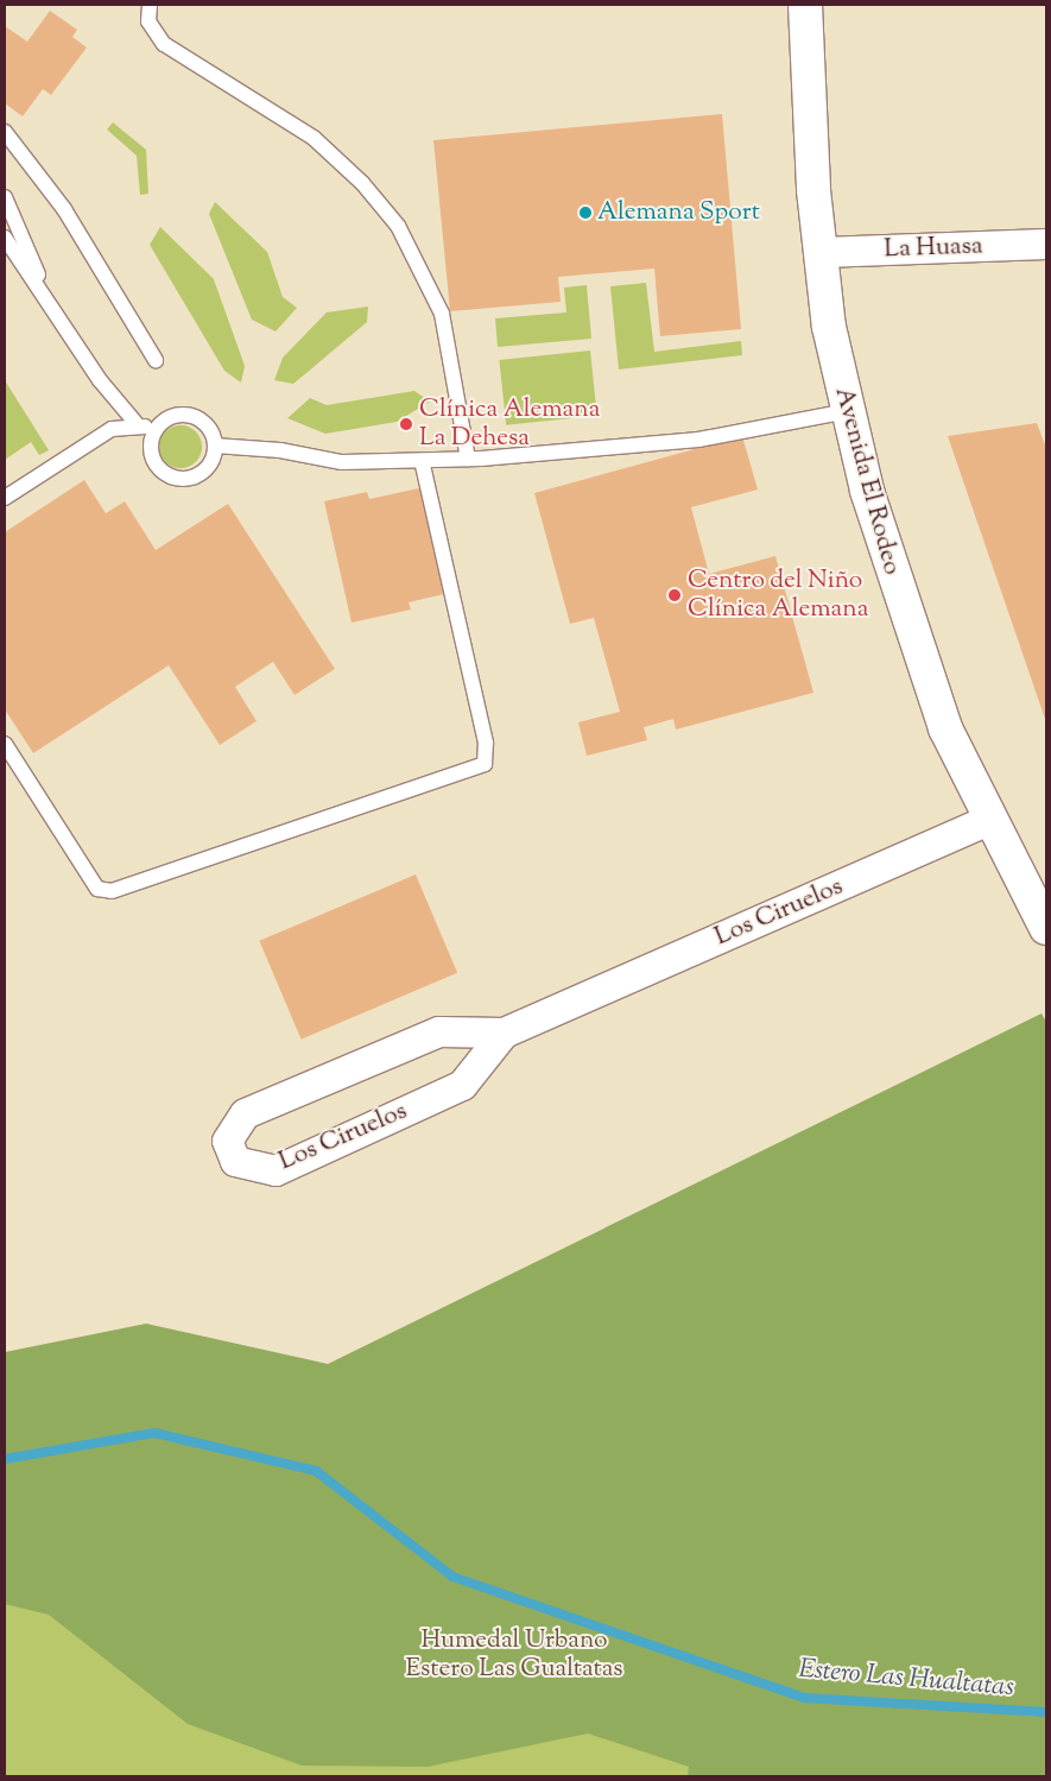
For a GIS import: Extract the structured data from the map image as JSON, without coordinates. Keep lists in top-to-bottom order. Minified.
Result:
{"streets":{"street":["La Huasa","Avenida El Rodeo","Los Ciruelos"]},"crossings":[["La Huasa","Avenida El Rodeo"],["Avenida El Rodeo","Los Ciruelos"]],"water":["Estero Las Hualtatas"],"parks":["Humedal Urbano Estero Las Gualtatas"],"places":["Alemana Sport","Clínica Alemana La Dehesa","Centro del Niño Clínica Alemana"]}
